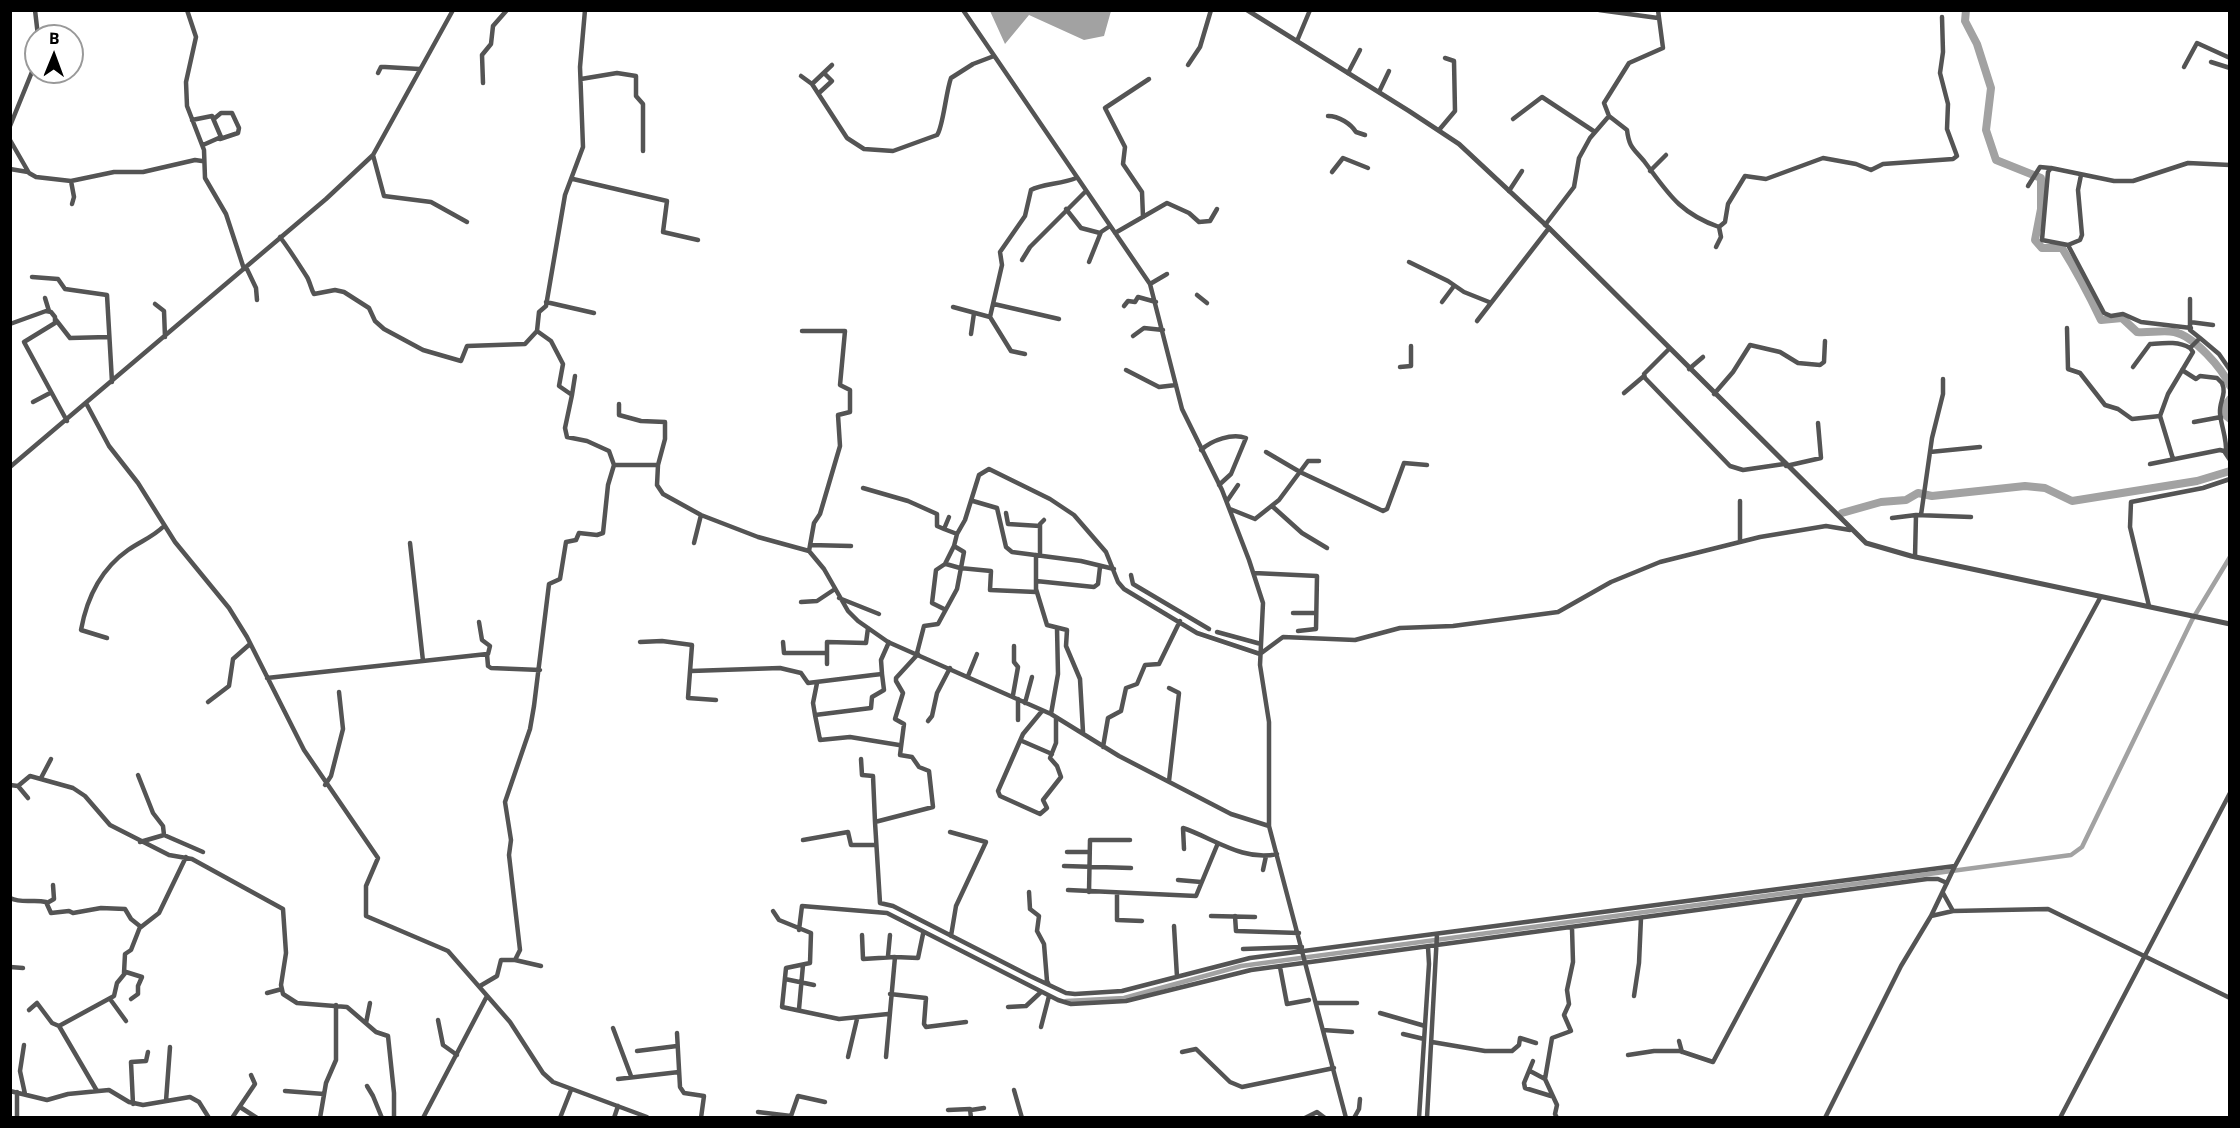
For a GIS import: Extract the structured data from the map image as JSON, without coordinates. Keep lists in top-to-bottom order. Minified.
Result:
{"north":"top"}
